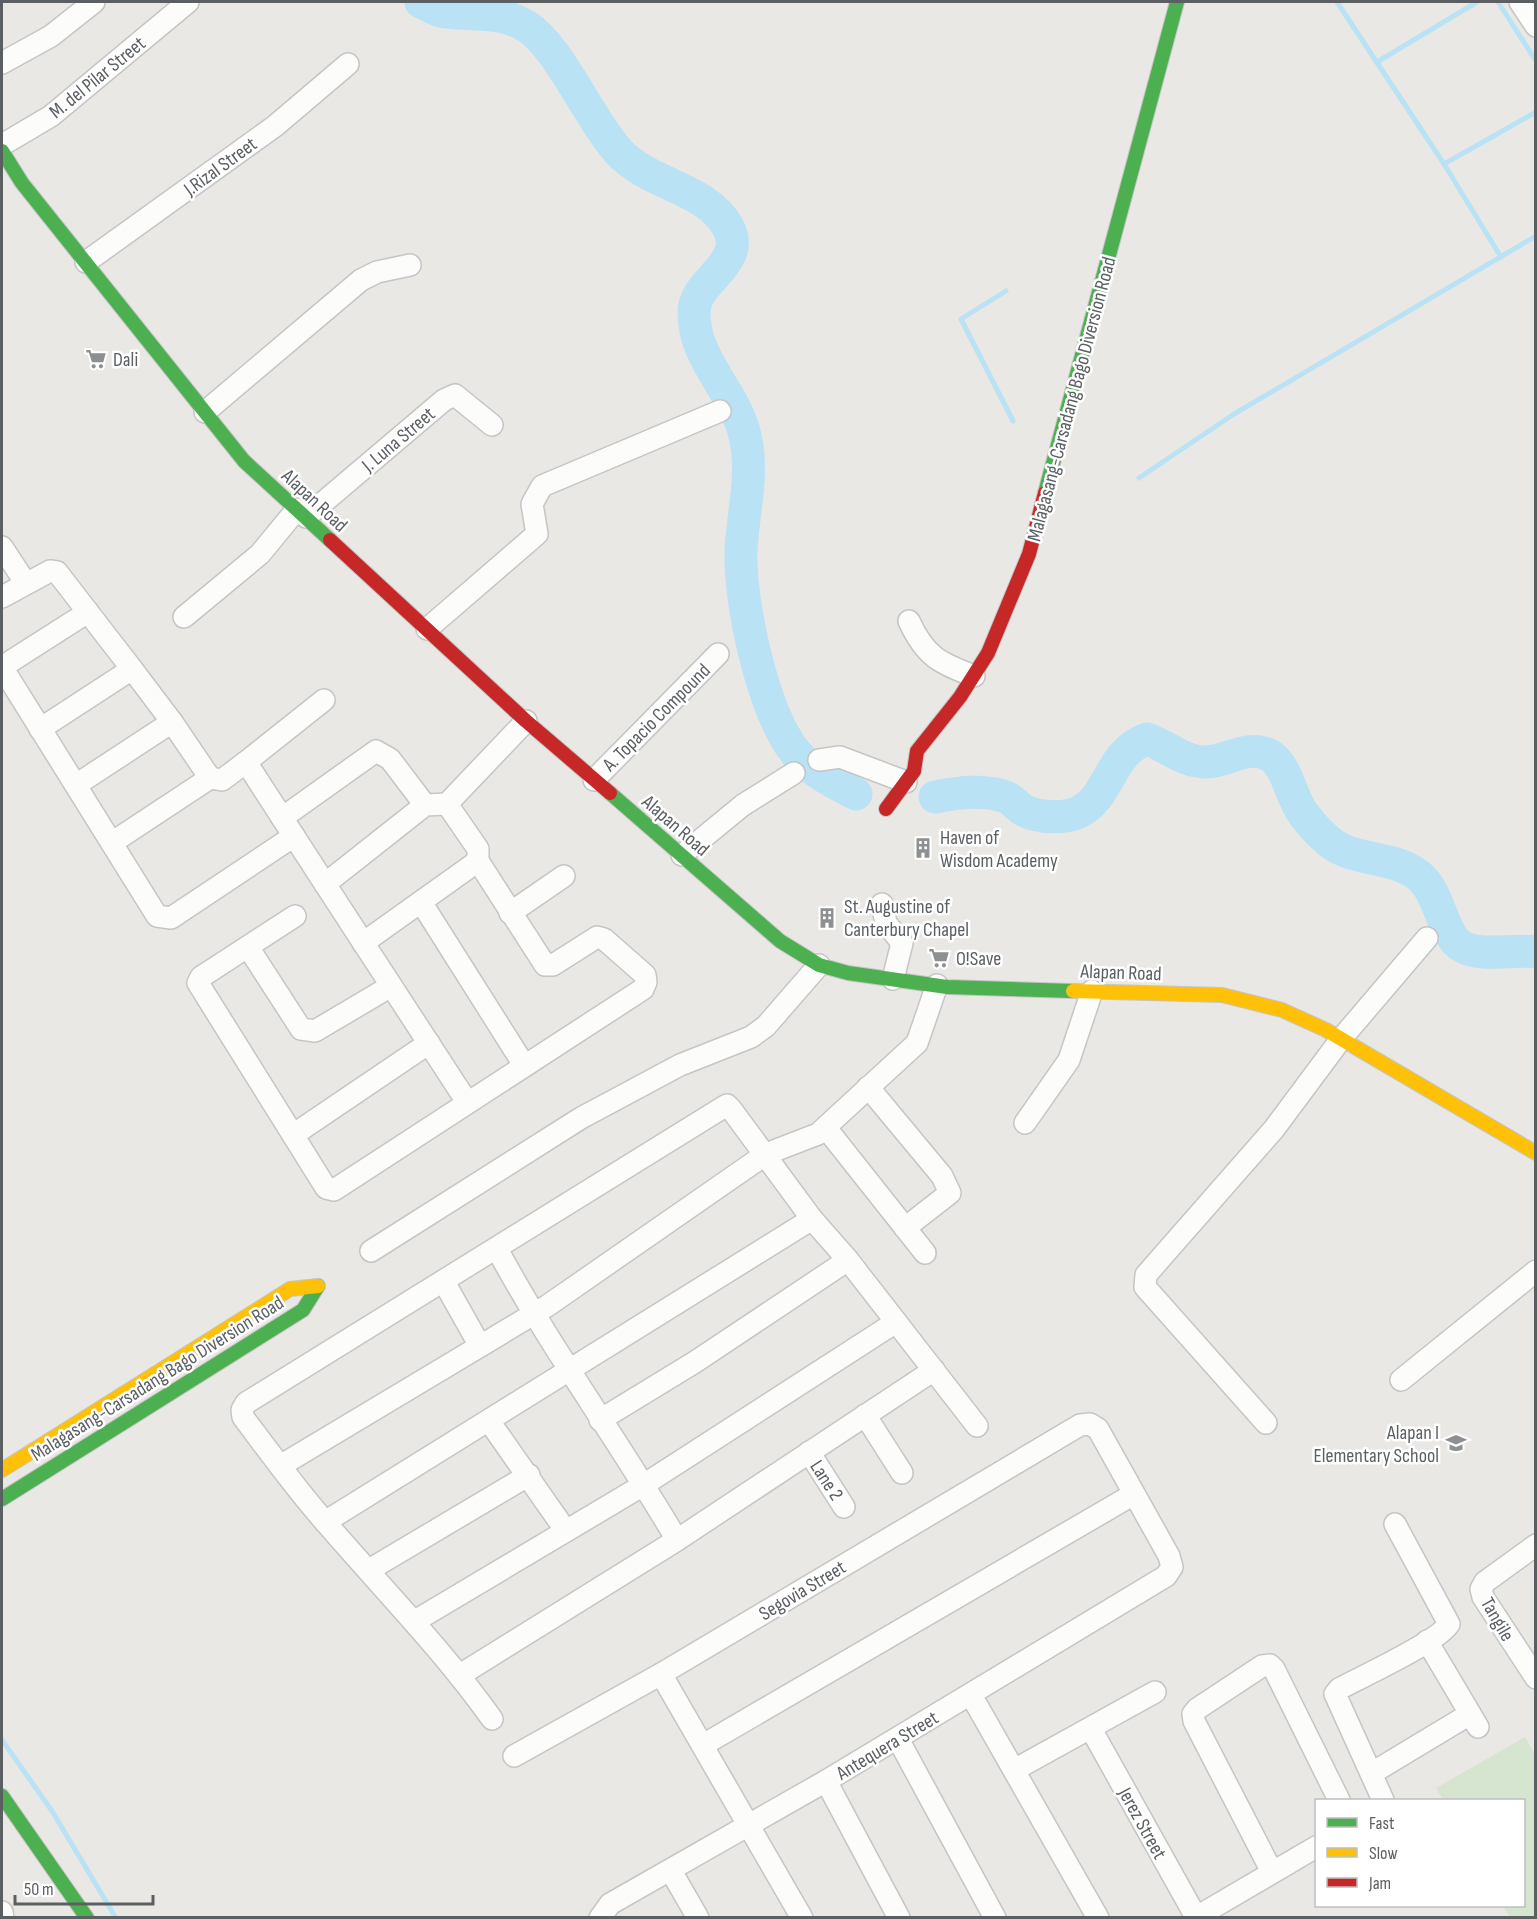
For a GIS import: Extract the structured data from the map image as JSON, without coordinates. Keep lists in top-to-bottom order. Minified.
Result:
{"streets":{"street":["M. del Pilar Street","J.Rizal Street","Malagasang-Carsadang Bago Diversion Road","J. Luna Street","Alapan Road","A. Topacio Compound","Lane 2","Segovia Street","Tangile","Antequera Street","Jerez Street"]},"crossings":[["J.Rizal Street","Alapan Road"],["J. Luna Street","Alapan Road"],["Alapan Road","A. Topacio Compound"],["Segovia Street","Antequera Street"]],"places":{"supermarket":["Dali","O!Save"],"building":["Haven of Wisdom Academy","St. Augustine of Canterbury Chapel"],"school or university":["Alapan I Elementary School"]},"legend":["Fast","Slow","Jam"],"scale_bar":"50 m"}
